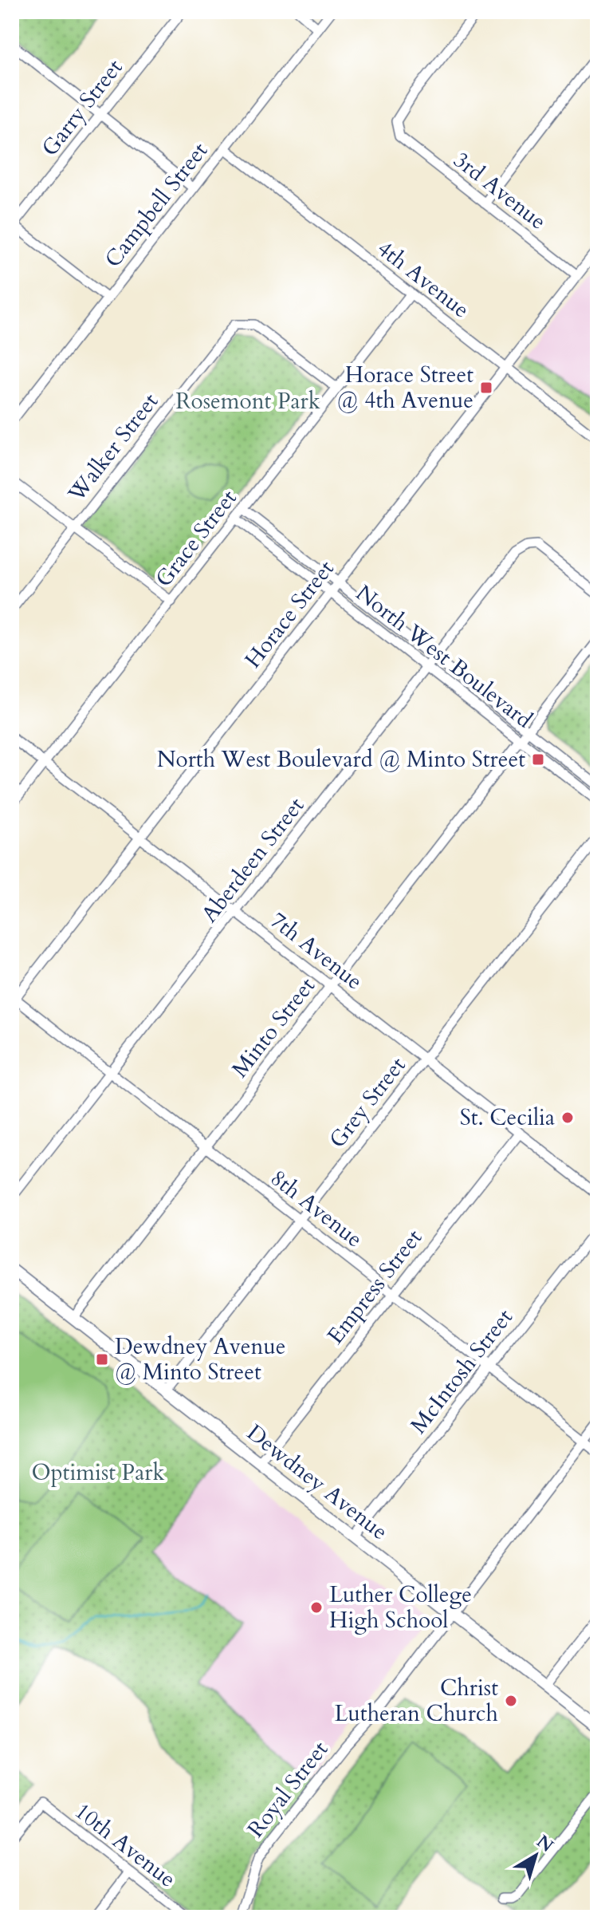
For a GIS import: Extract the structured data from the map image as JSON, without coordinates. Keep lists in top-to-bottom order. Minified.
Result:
{"streets":{"main road":["Dewdney Avenue"],"street":["Garry Street","3rd Avenue","Campbell Street","4th Avenue","Walker Street","Grace Street","Horace Street","North West Boulevard","Aberdeen Street","7th Avenue","Minto Street","Grey Street","8th Avenue","Empress Street","McIntosh Street","Royal Street","10th Avenue"]},"crossings":[["3rd Avenue","Horace Street"],["Campbell Street","4th Avenue"],["4th Avenue","Grace Street"],["4th Avenue","Horace Street"],["Walker Street","Grace Street"],["Grace Street","North West Boulevard"],["Grace Street","7th Avenue"],["Horace Street","North West Boulevard"],["Horace Street","7th Avenue"],["Horace Street","8th Avenue"],["North West Boulevard","Aberdeen Street"],["North West Boulevard","Minto Street"],["Aberdeen Street","7th Avenue"],["Aberdeen Street","8th Avenue"],["7th Avenue","Minto Street"],["7th Avenue","Grey Street"],["7th Avenue","Empress Street"],["Minto Street","8th Avenue"],["Minto Street","Dewdney Avenue"],["Grey Street","8th Avenue"],["Grey Street","Dewdney Avenue"],["8th Avenue","Empress Street"],["8th Avenue","McIntosh Street"],["8th Avenue","Royal Street"],["Empress Street","Dewdney Avenue"],["McIntosh Street","Dewdney Avenue"],["Dewdney Avenue","Royal Street"]],"parks":["Rosemont Park","Optimist Park"],"places":{"transit":["Horace Street @ 4th Avenue","North West Boulevard @ Minto Street","Dewdney Avenue @ Minto Street"],"other":["St. Cecilia","Luther College High School","Christ Lutheran Church"]},"north":"top right"}
